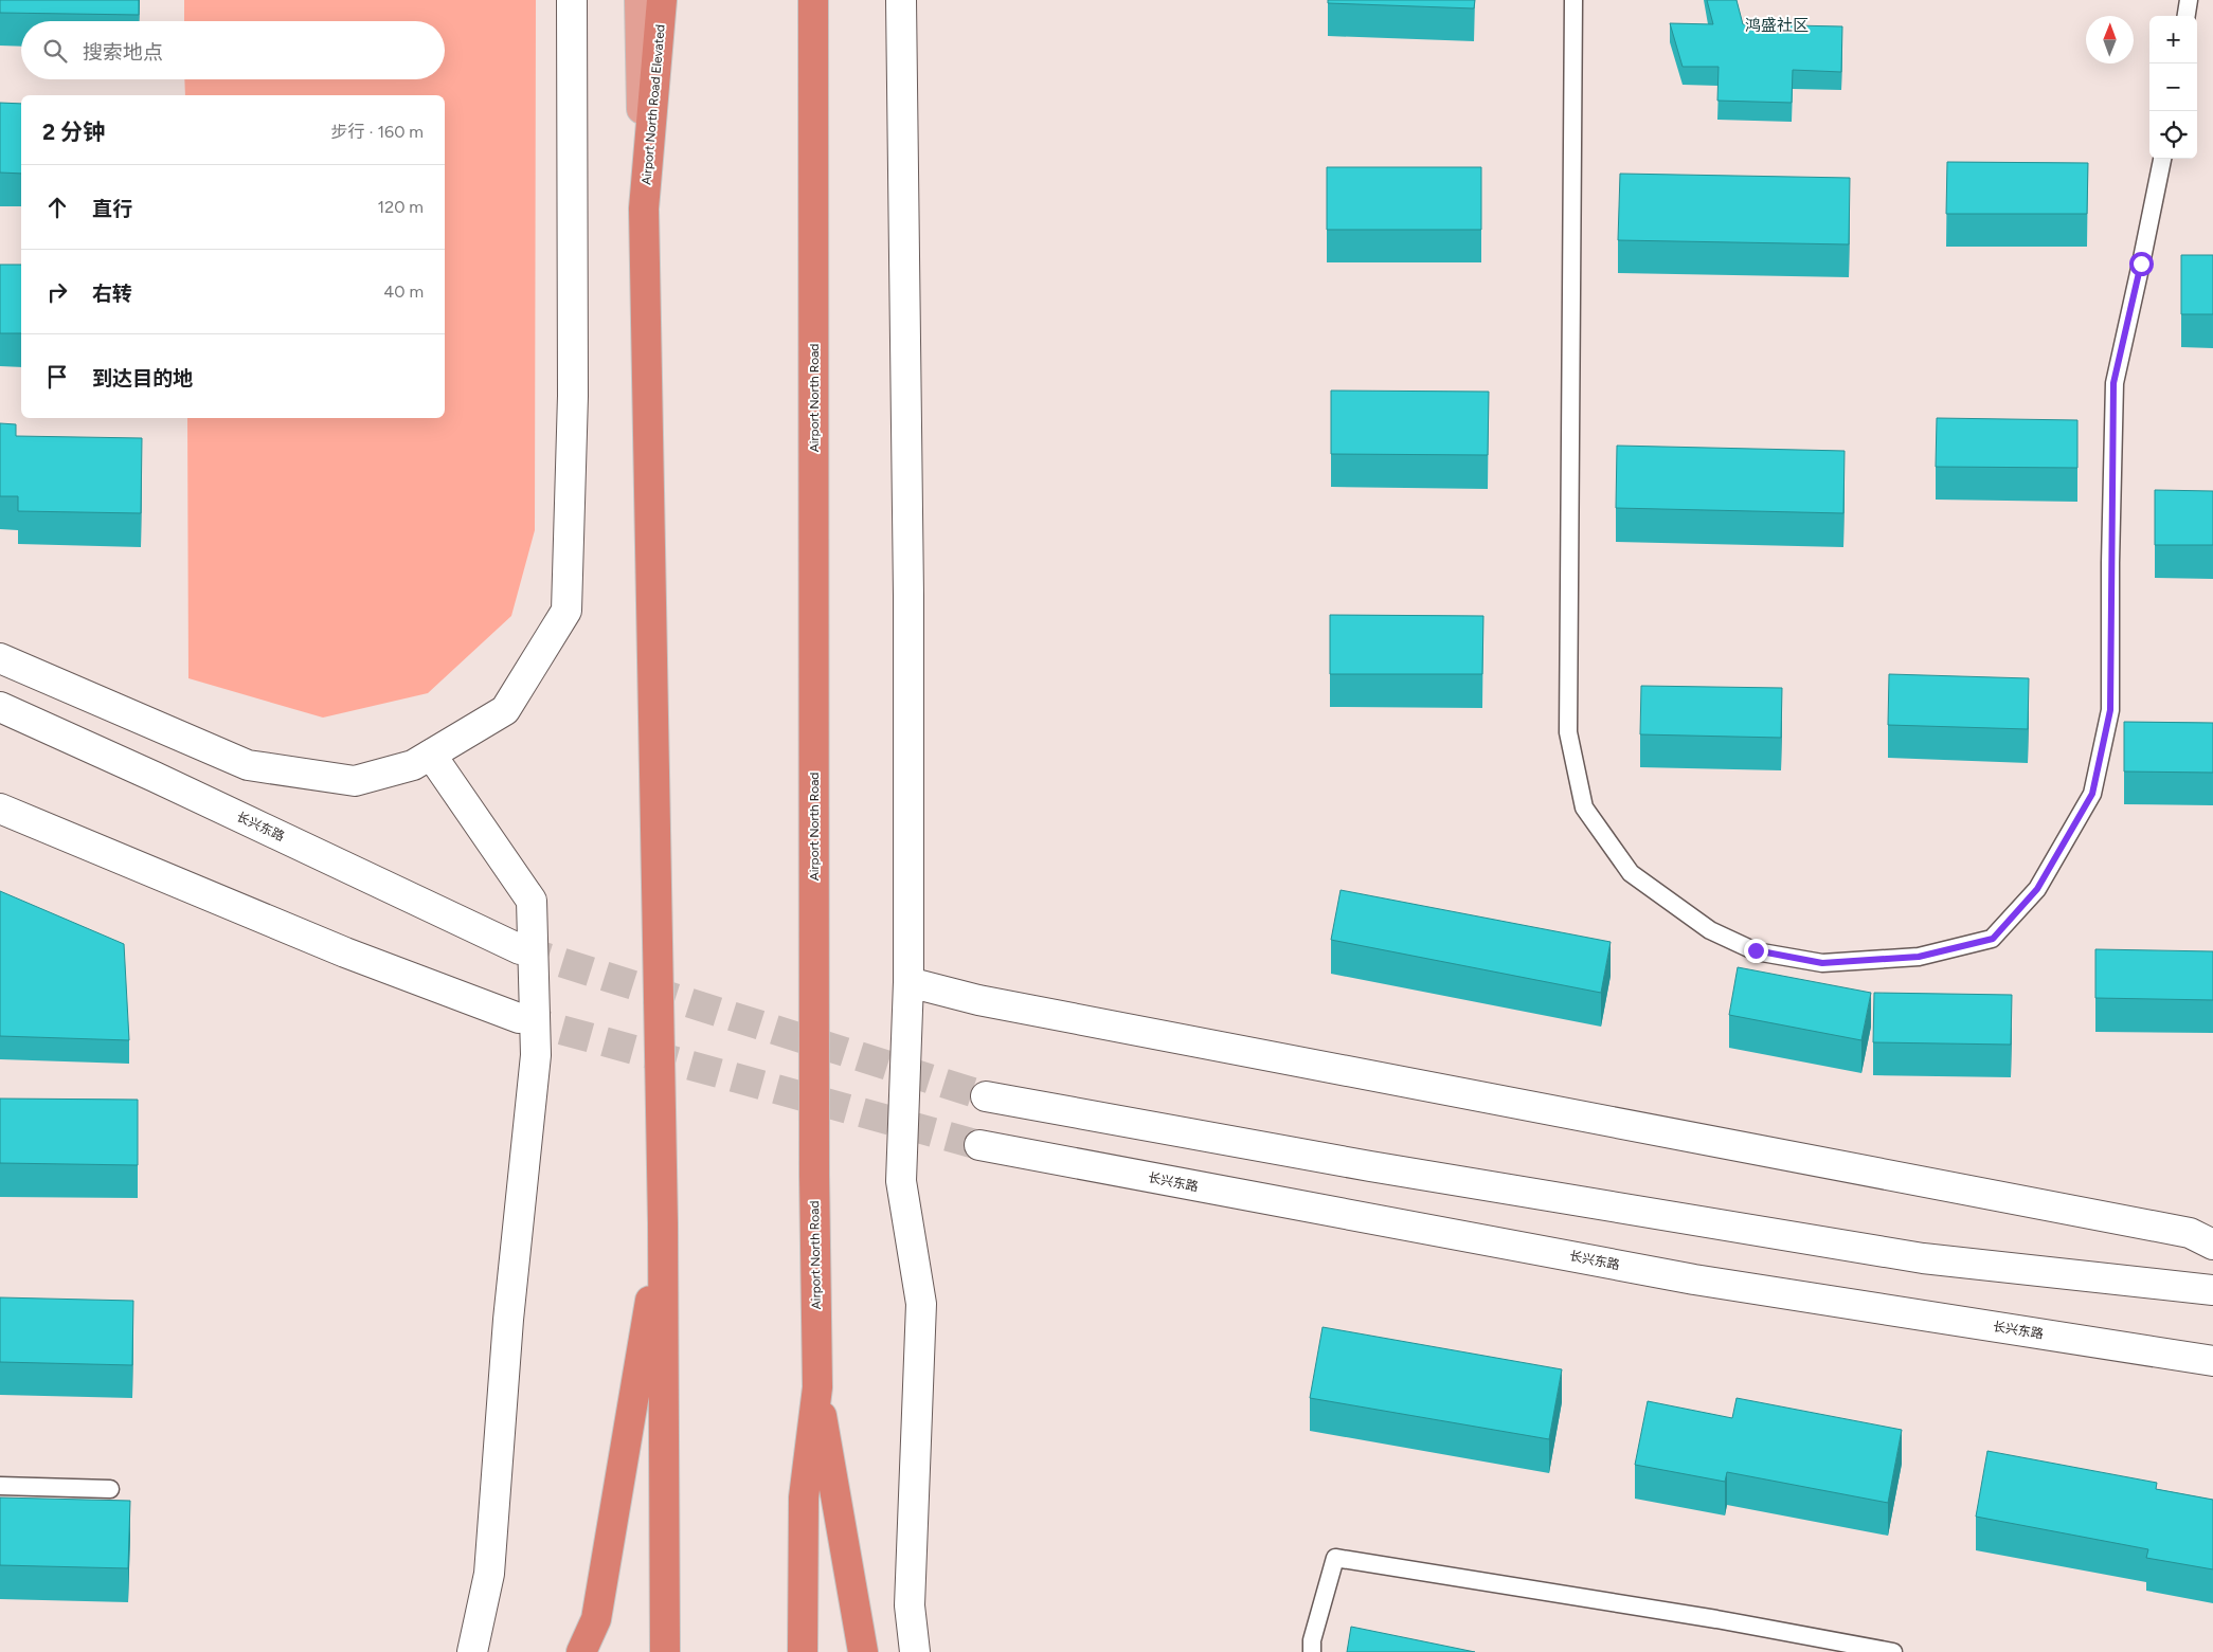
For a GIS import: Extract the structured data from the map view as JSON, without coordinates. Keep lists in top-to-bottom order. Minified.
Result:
{"streets":{"highway":["Airport North Road Elevated","Airport North Road"],"main road":["长兴东路"]},"districts":["鸿盛社区"],"north":"top","page":{"map_buttons":["+","−"],"search":"搜索地点","heading":["2 分钟","步行 · 160 m"],"list":[["直行","120 m"],["右转","40 m"],"到达目的地"]}}
